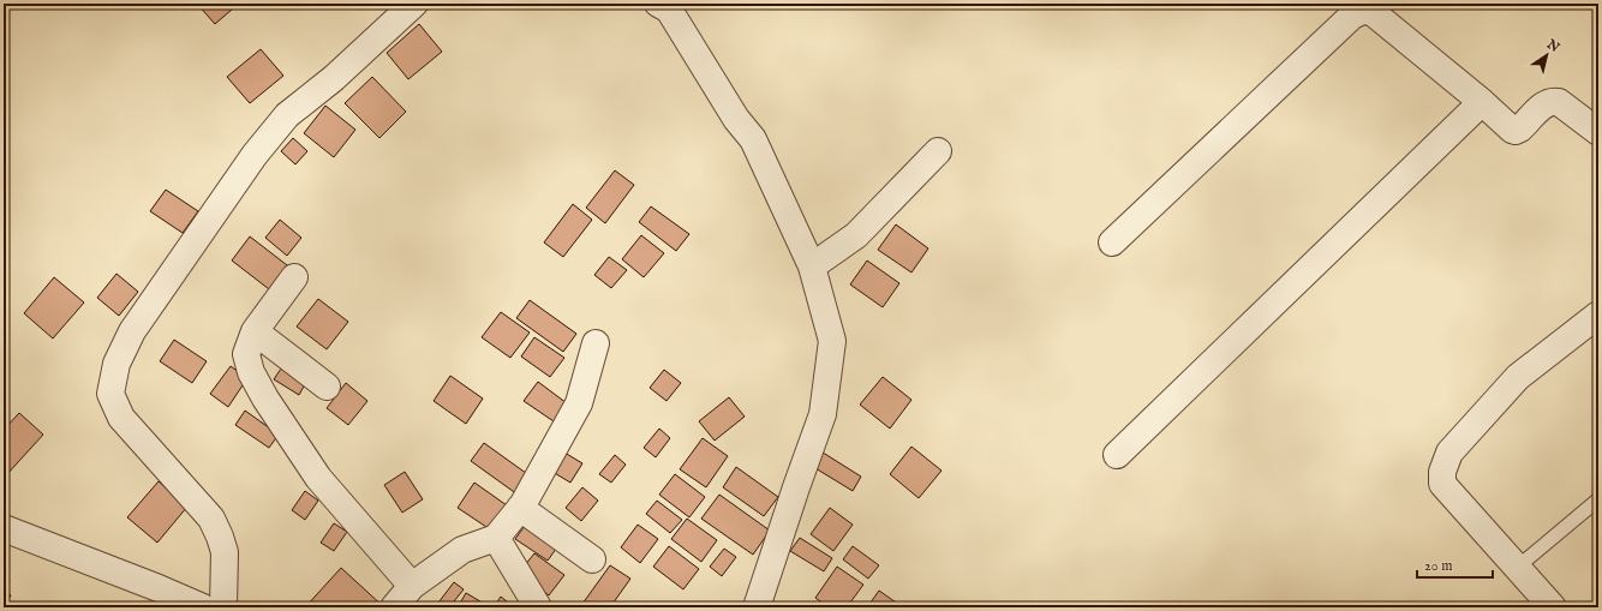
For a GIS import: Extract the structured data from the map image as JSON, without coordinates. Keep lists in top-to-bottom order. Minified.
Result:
{"scale_bar":"20 m","north":"top right"}
